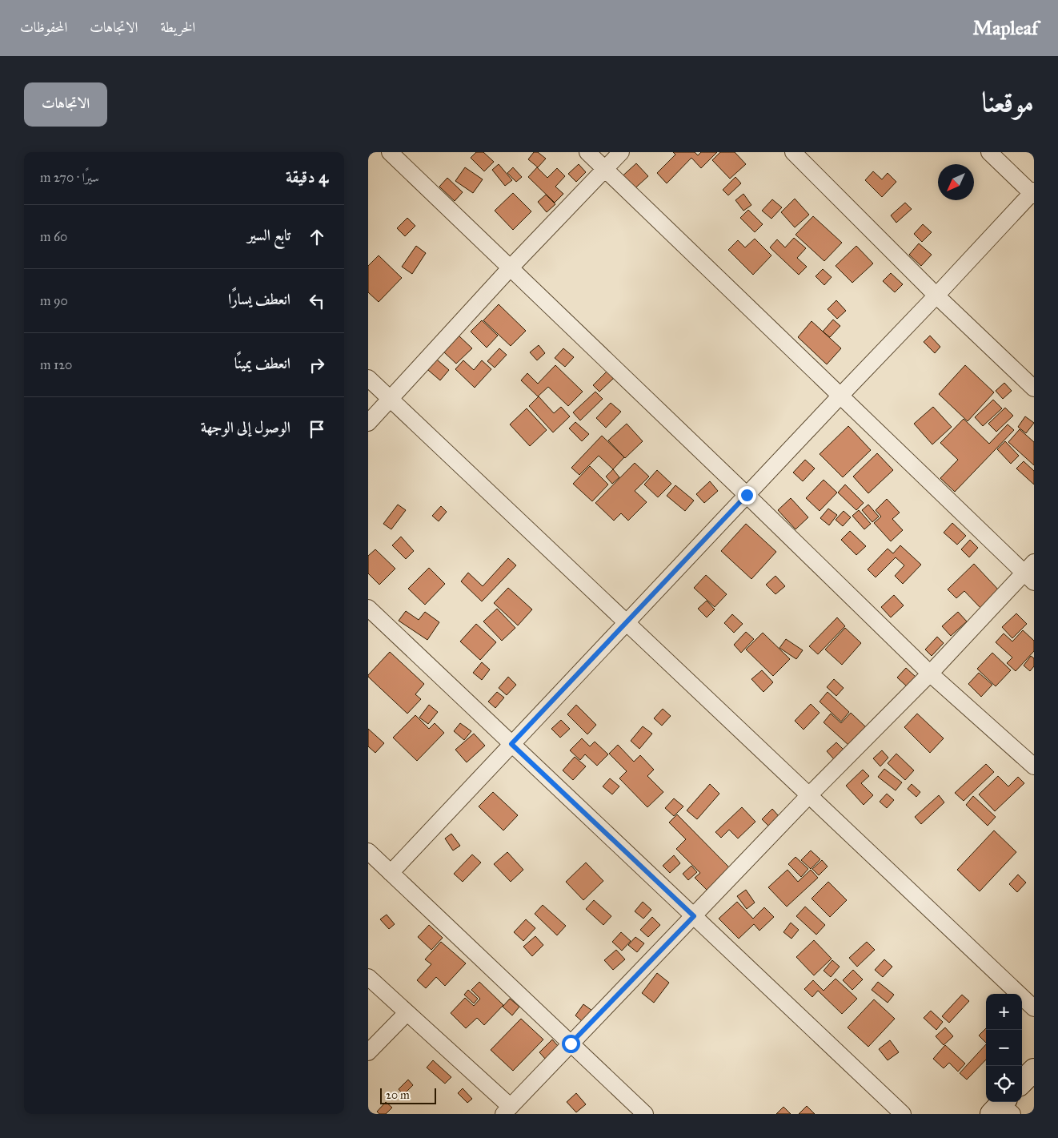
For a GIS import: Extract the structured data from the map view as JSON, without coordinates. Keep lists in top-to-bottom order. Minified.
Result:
{"scale_bar":"20 m","north":"bottom left","page":{"header":"Mapleaf","nav":["الخريطة","الاتجاهات","المحفوظات"],"title":"موقعنا","buttons":"الاتجاهات","heading":["4 دقيقة","سيرًا · 270 m"],"list":[["تابع السير","60 m"],["انعطف يسارًا","90 m"],["انعطف يمينًا","120 m"],"الوصول إلى الوجهة"],"map_buttons":["+","−"],"scale":"20 m"}}
